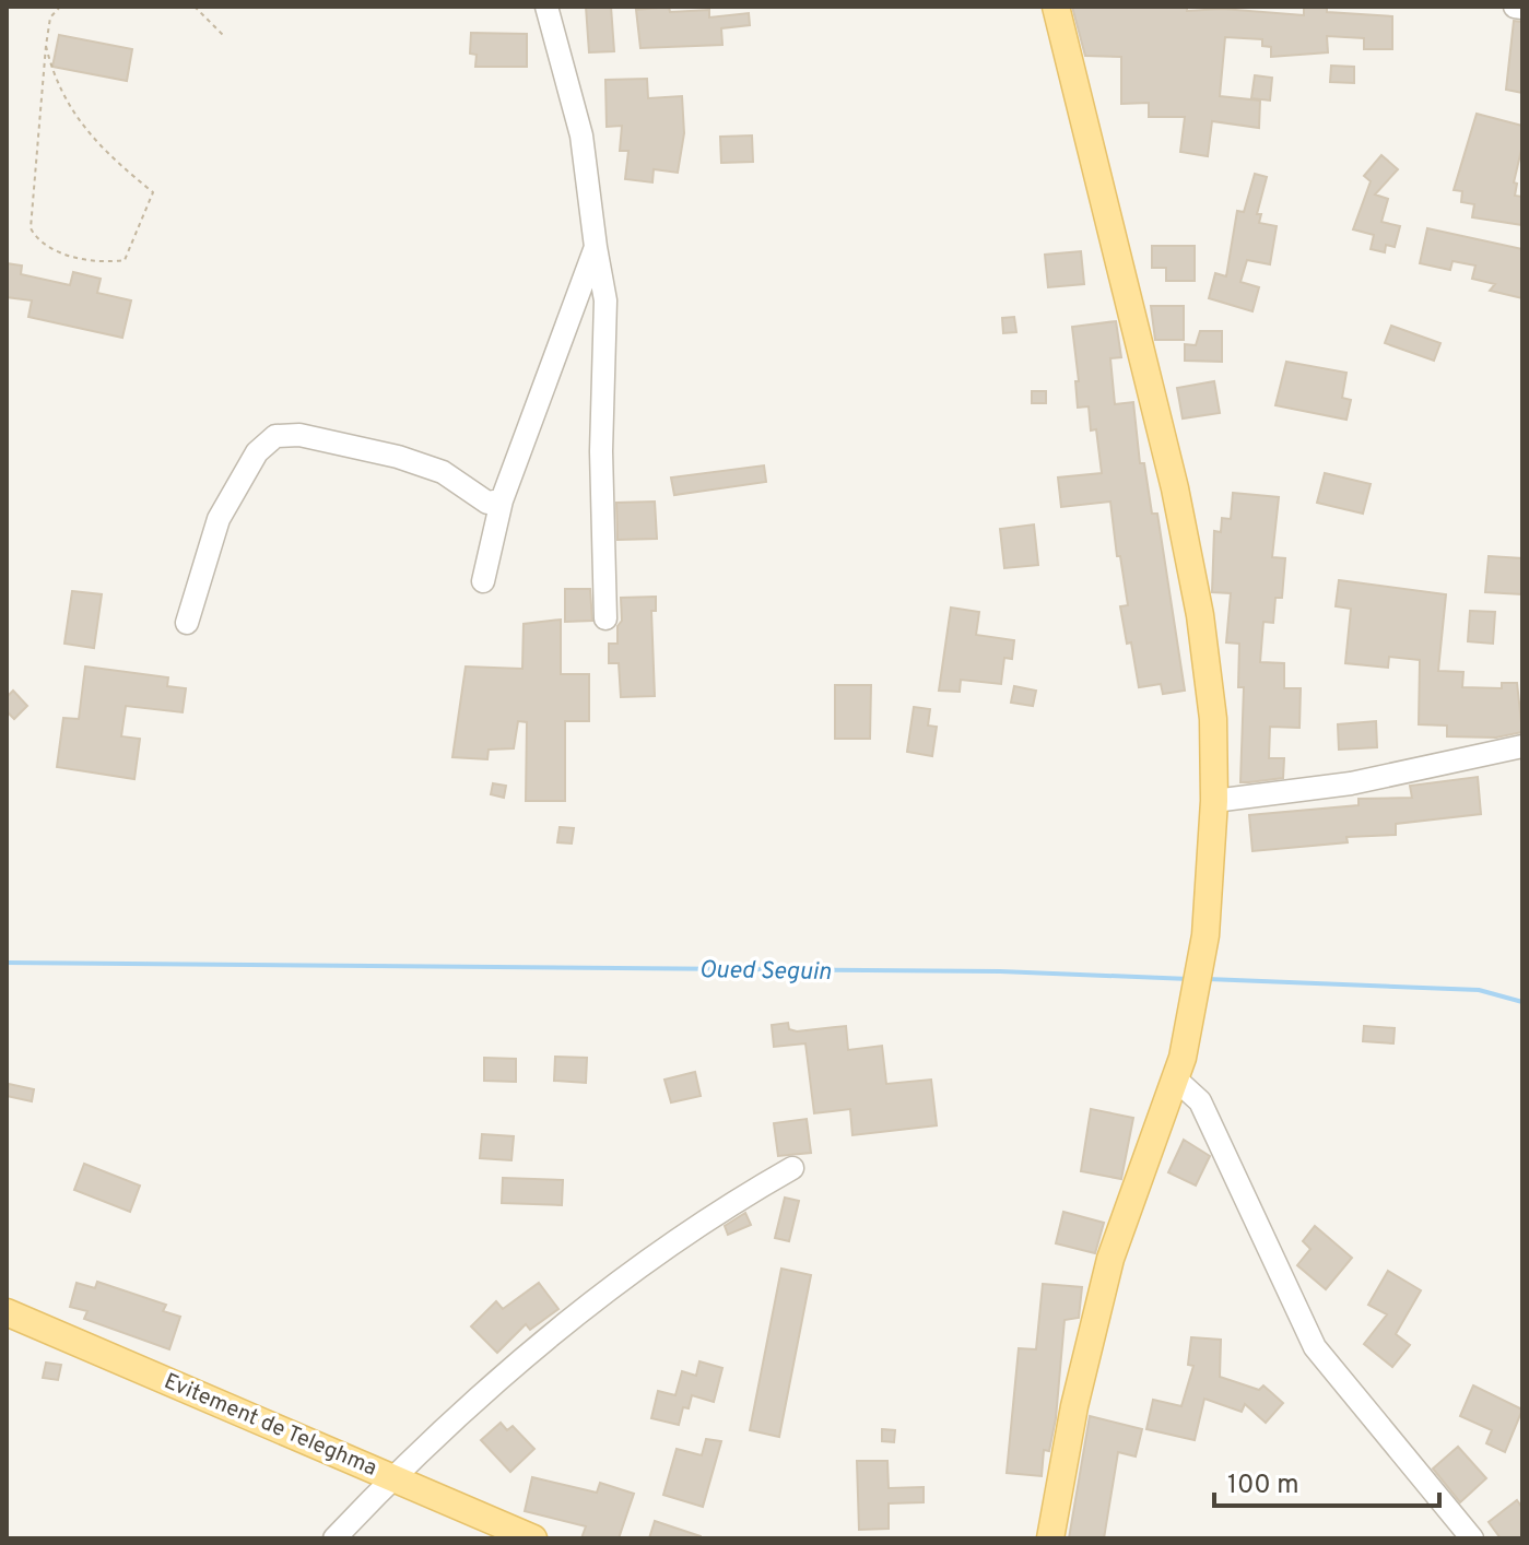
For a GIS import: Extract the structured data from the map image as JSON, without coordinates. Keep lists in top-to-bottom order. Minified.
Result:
{"streets":{"main road":["Evitement de Teleghma"]},"water":["Oued Seguin"],"scale_bar":"100 m"}
